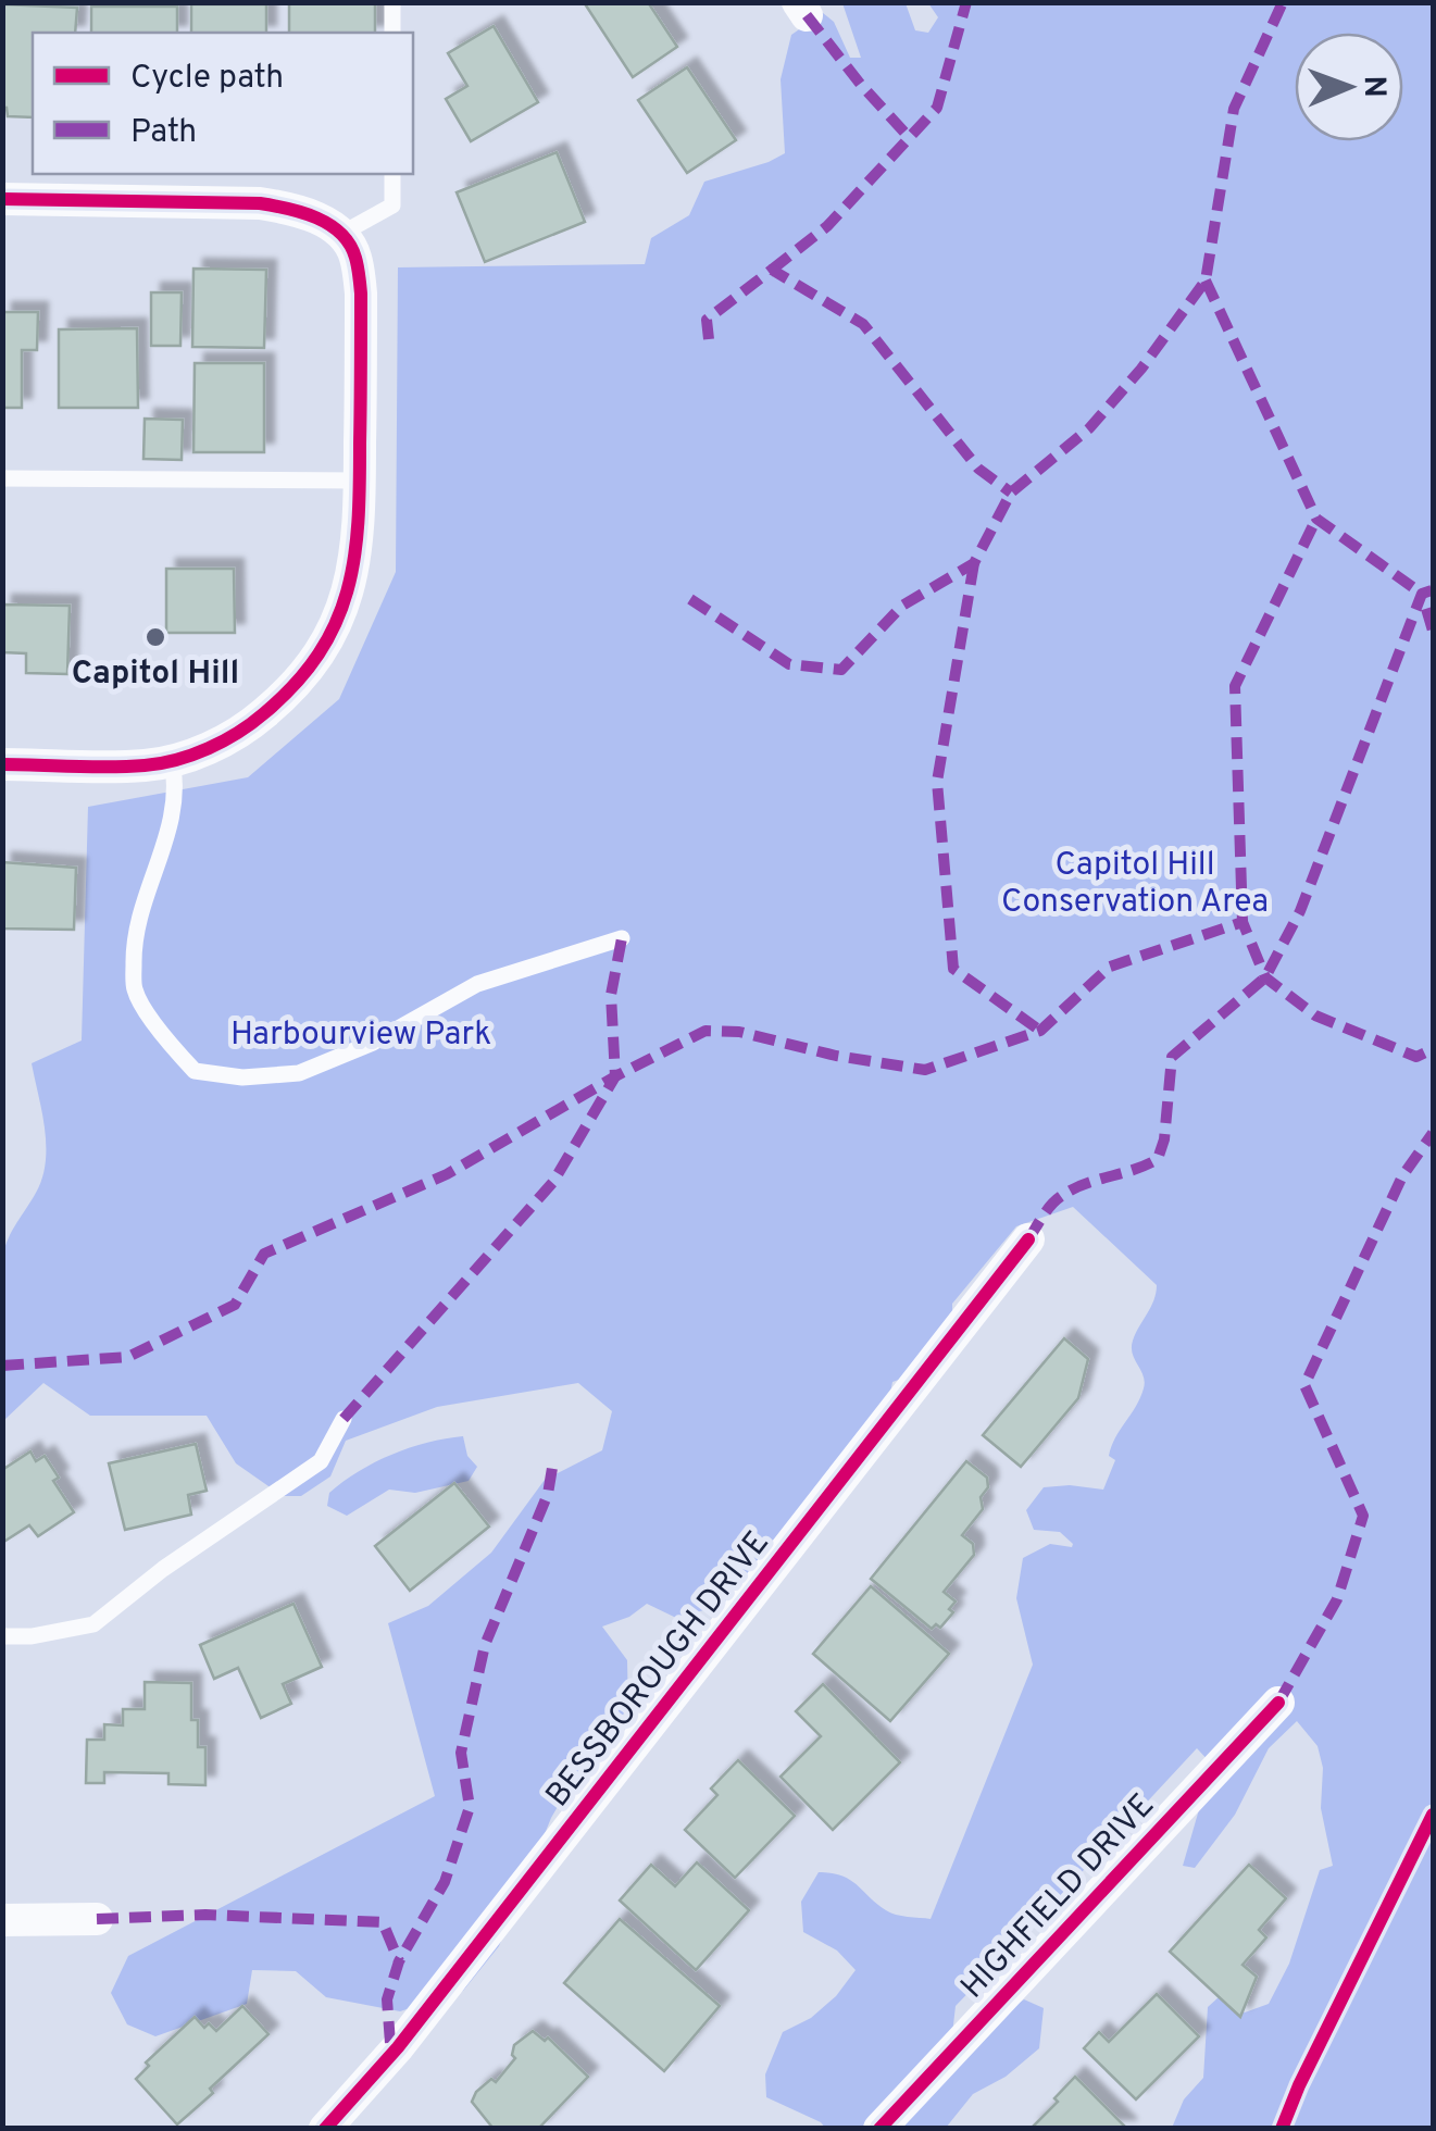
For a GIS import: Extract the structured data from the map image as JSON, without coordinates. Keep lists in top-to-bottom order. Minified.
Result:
{"streets":{"street":["BESSBOROUGH DRIVE","HIGHFIELD DRIVE"]},"parks":["Capitol Hill Conservation Area","Harbourview Park"],"places":["Capitol Hill"],"legend":["Cycle path","Path"],"north":"right"}
